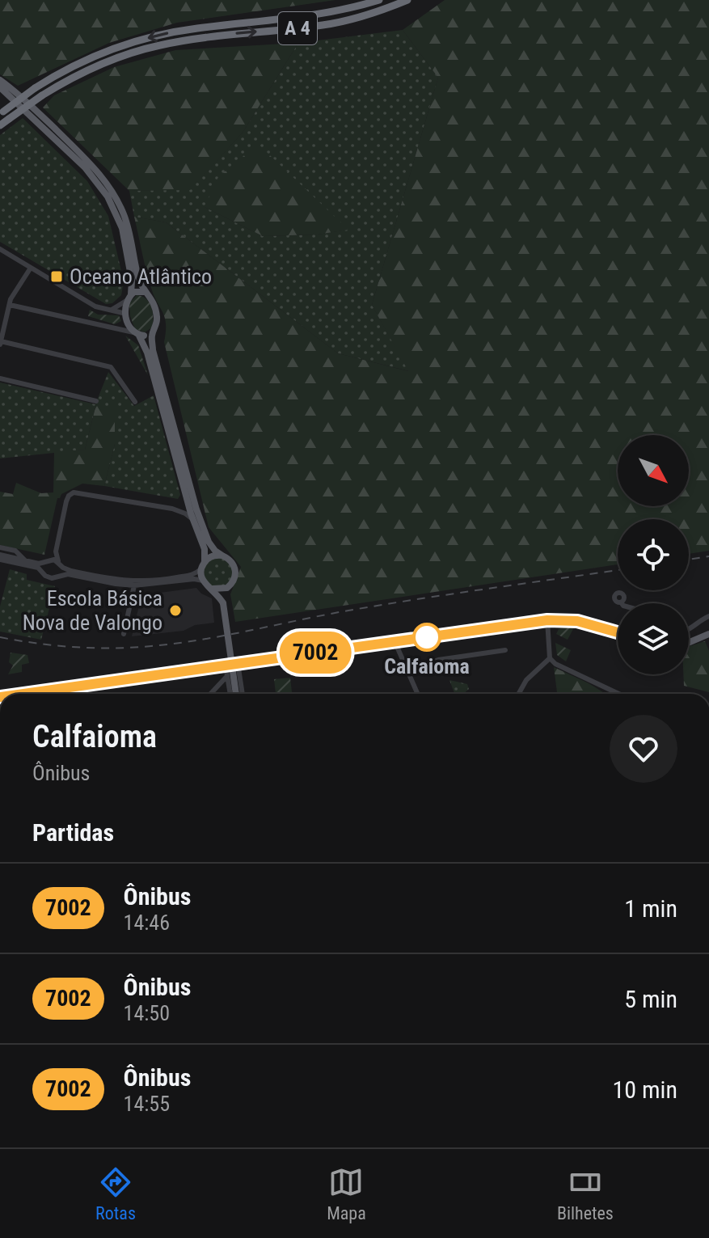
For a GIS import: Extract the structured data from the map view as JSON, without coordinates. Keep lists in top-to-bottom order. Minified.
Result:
{"streets":{"highway":["A 4"]},"places":{"transit":["Oceano Atlântico"],"other":["Escola Básica Nova de Valongo","Calfaioma"]},"lines":["bus line 7002"],"north":"bottom right","page":{"on_map":"7002","heading":[["Calfaioma","Ônibus"],"Partidas"],"list":[{"mark":"7002","name":"Ônibus","note":"14:46","value":"1 min"},{"mark":"7002","name":"Ônibus","note":"14:50","value":"5 min"},{"mark":"7002","name":"Ônibus","note":"14:55","value":"10 min"}],"tabs":["Rotas","Mapa","Bilhetes"]}}
